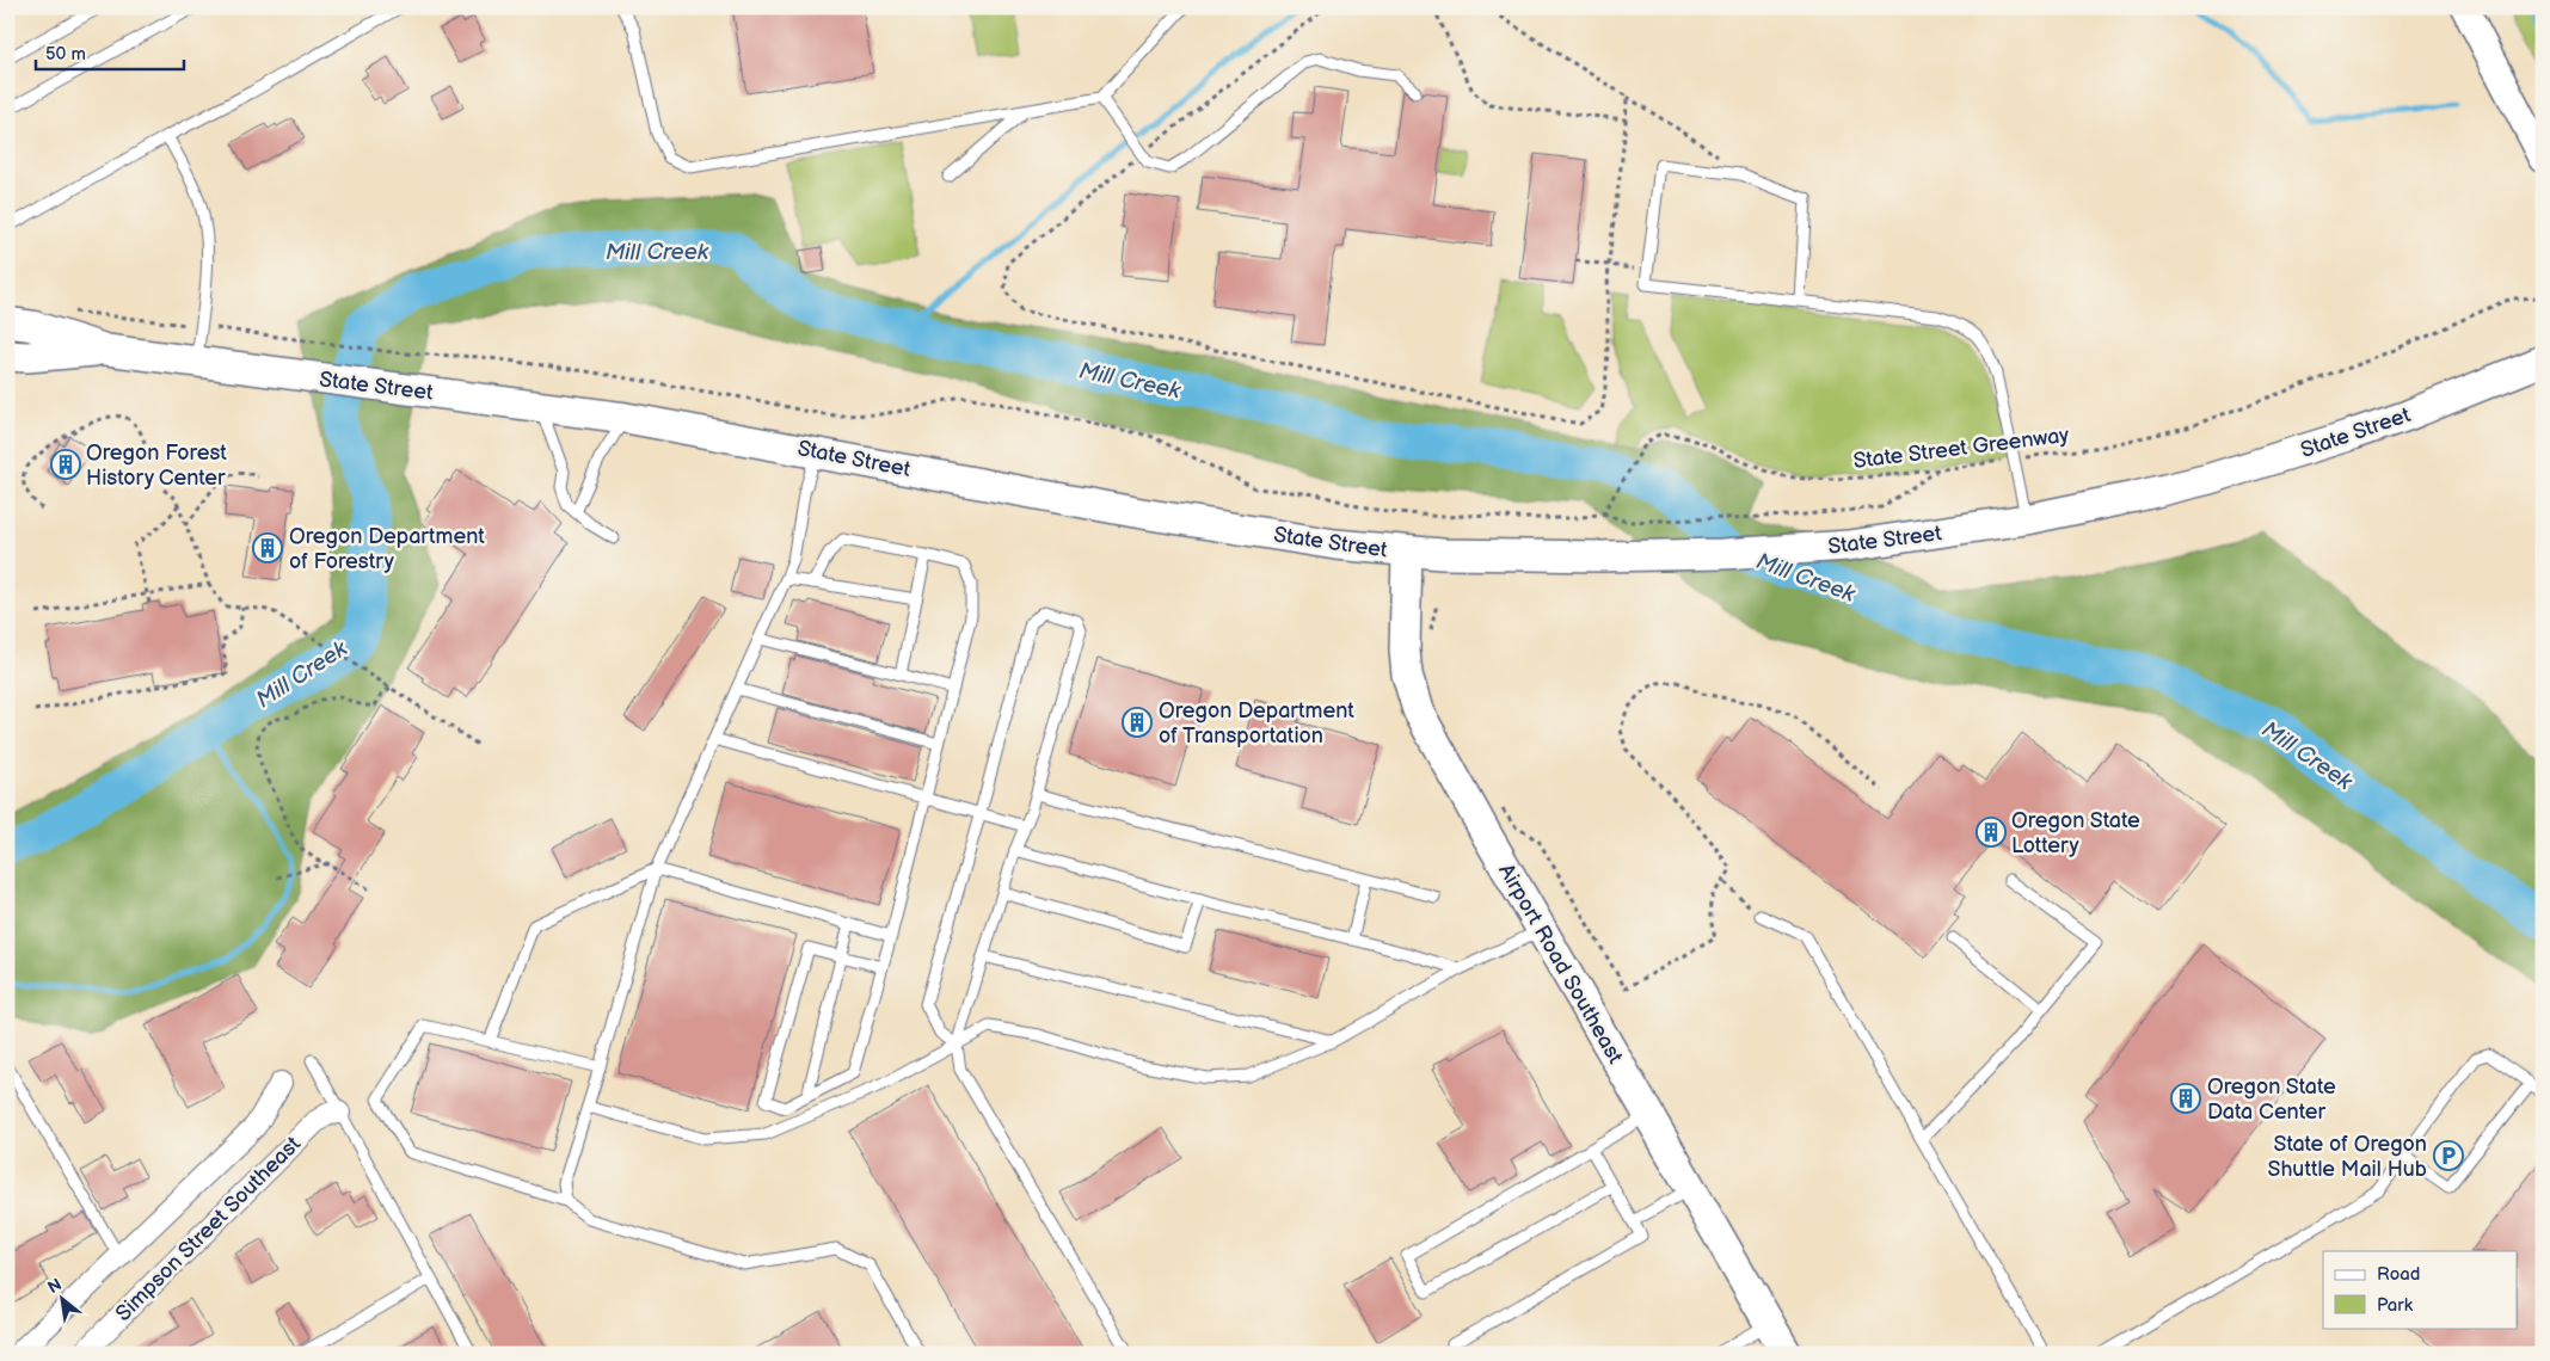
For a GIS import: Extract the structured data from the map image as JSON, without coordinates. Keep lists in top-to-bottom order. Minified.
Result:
{"streets":{"main road":["State Street","Airport Road Southeast"],"street":["Simpson Street Southeast"],"path":["State Street Greenway"]},"crossings":[["State Street","Airport Road Southeast"]],"water":["Mill Creek"],"places":{"building":["Oregon Forest History Center","Oregon Department of Forestry","Oregon Department of Transportation","Oregon State Lottery","Oregon State Data Center"],"parking":["State of Oregon Shuttle Mail Hub"]},"legend":["Road","Park"],"scale_bar":"50 m","north":"top left"}
